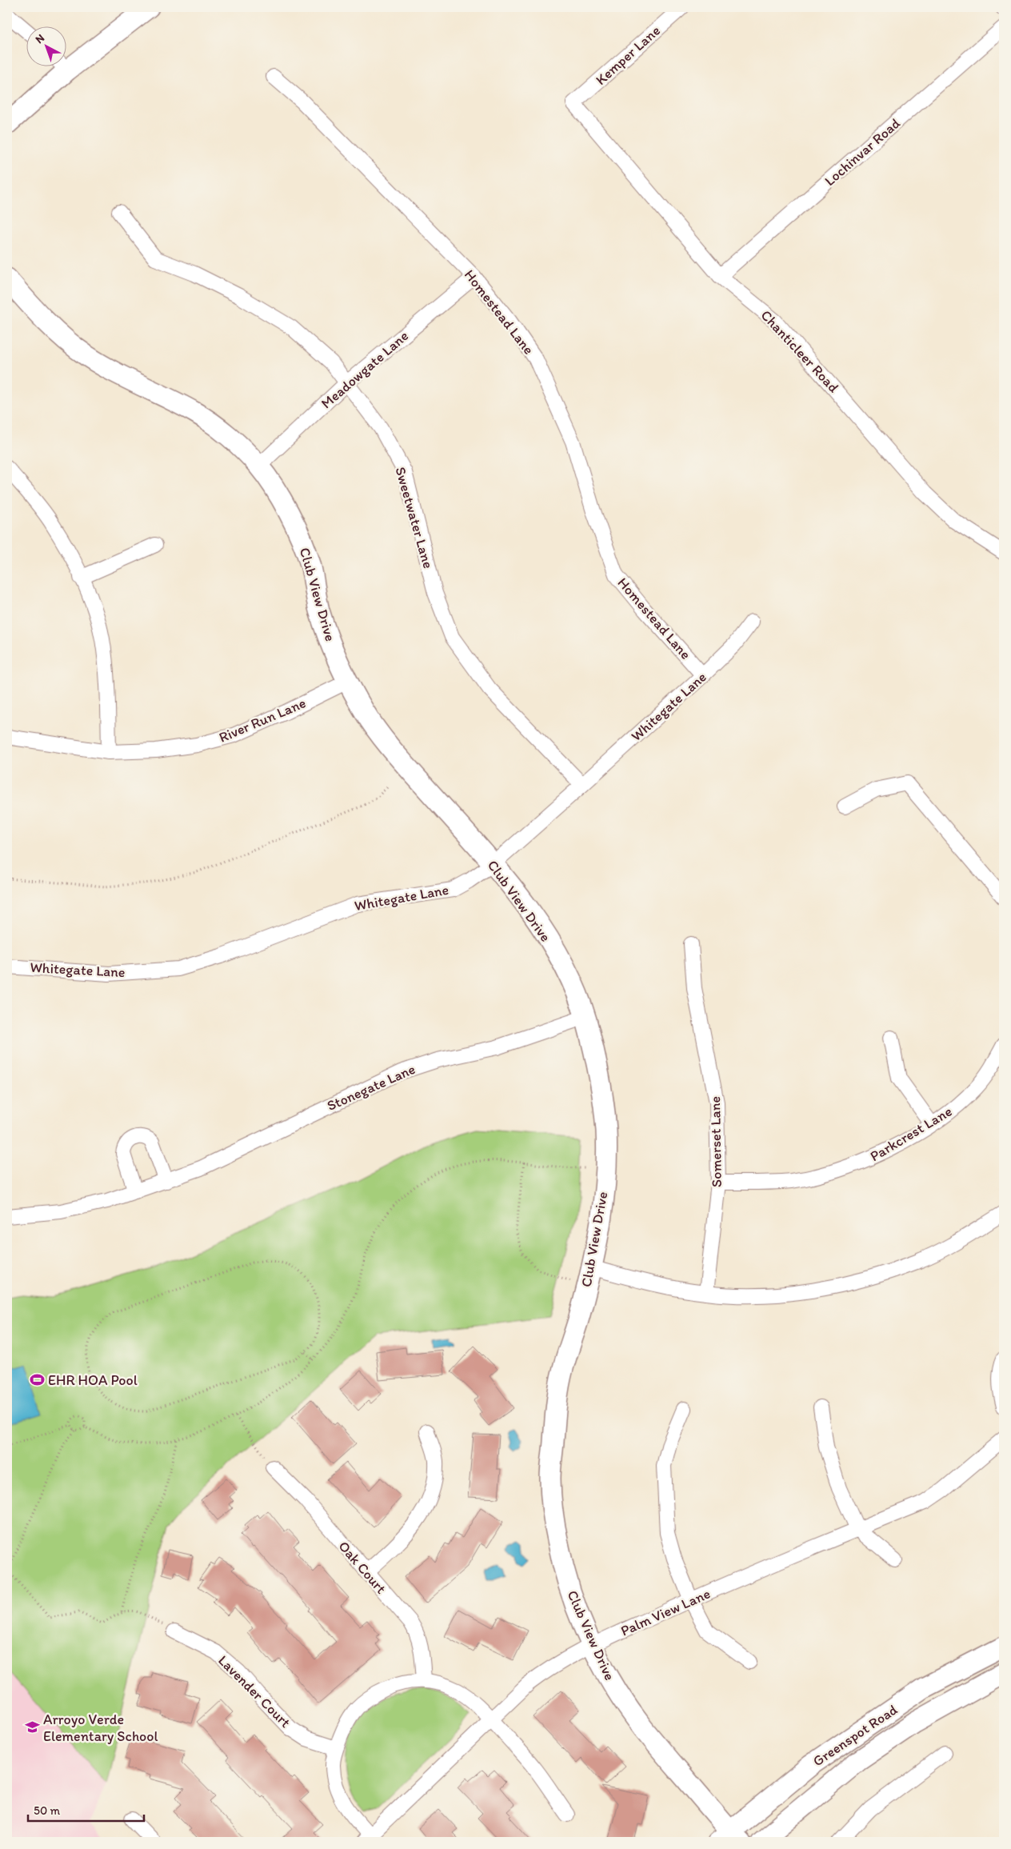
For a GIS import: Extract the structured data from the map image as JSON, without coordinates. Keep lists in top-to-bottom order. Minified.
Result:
{"streets":{"street":["Kemper Lane","Lochinvar Road","Homestead Lane","Chanticleer Road","Meadowgate Lane","Sweetwater Lane","Club View Drive","Whitegate Lane","River Run Lane","Stonegate Lane","Parkcrest Lane","Somerset Lane","Oak Court","Palm View Lane","Lavender Court","Greenspot Road"]},"crossings":[["Kemper Lane","Chanticleer Road"],["Lochinvar Road","Chanticleer Road"],["Homestead Lane","Meadowgate Lane"],["Homestead Lane","Whitegate Lane"],["Meadowgate Lane","Sweetwater Lane"],["Meadowgate Lane","Club View Drive"],["Sweetwater Lane","Whitegate Lane"],["Club View Drive","Whitegate Lane"],["Club View Drive","River Run Lane"],["Club View Drive","Stonegate Lane"],["Club View Drive","Palm View Lane"],["Club View Drive","Greenspot Road"],["Parkcrest Lane","Somerset Lane"]],"places":{"sports":["EHR HOA Pool"],"school or university":["Arroyo Verde Elementary School"]},"scale_bar":"50 m","north":"top left"}
